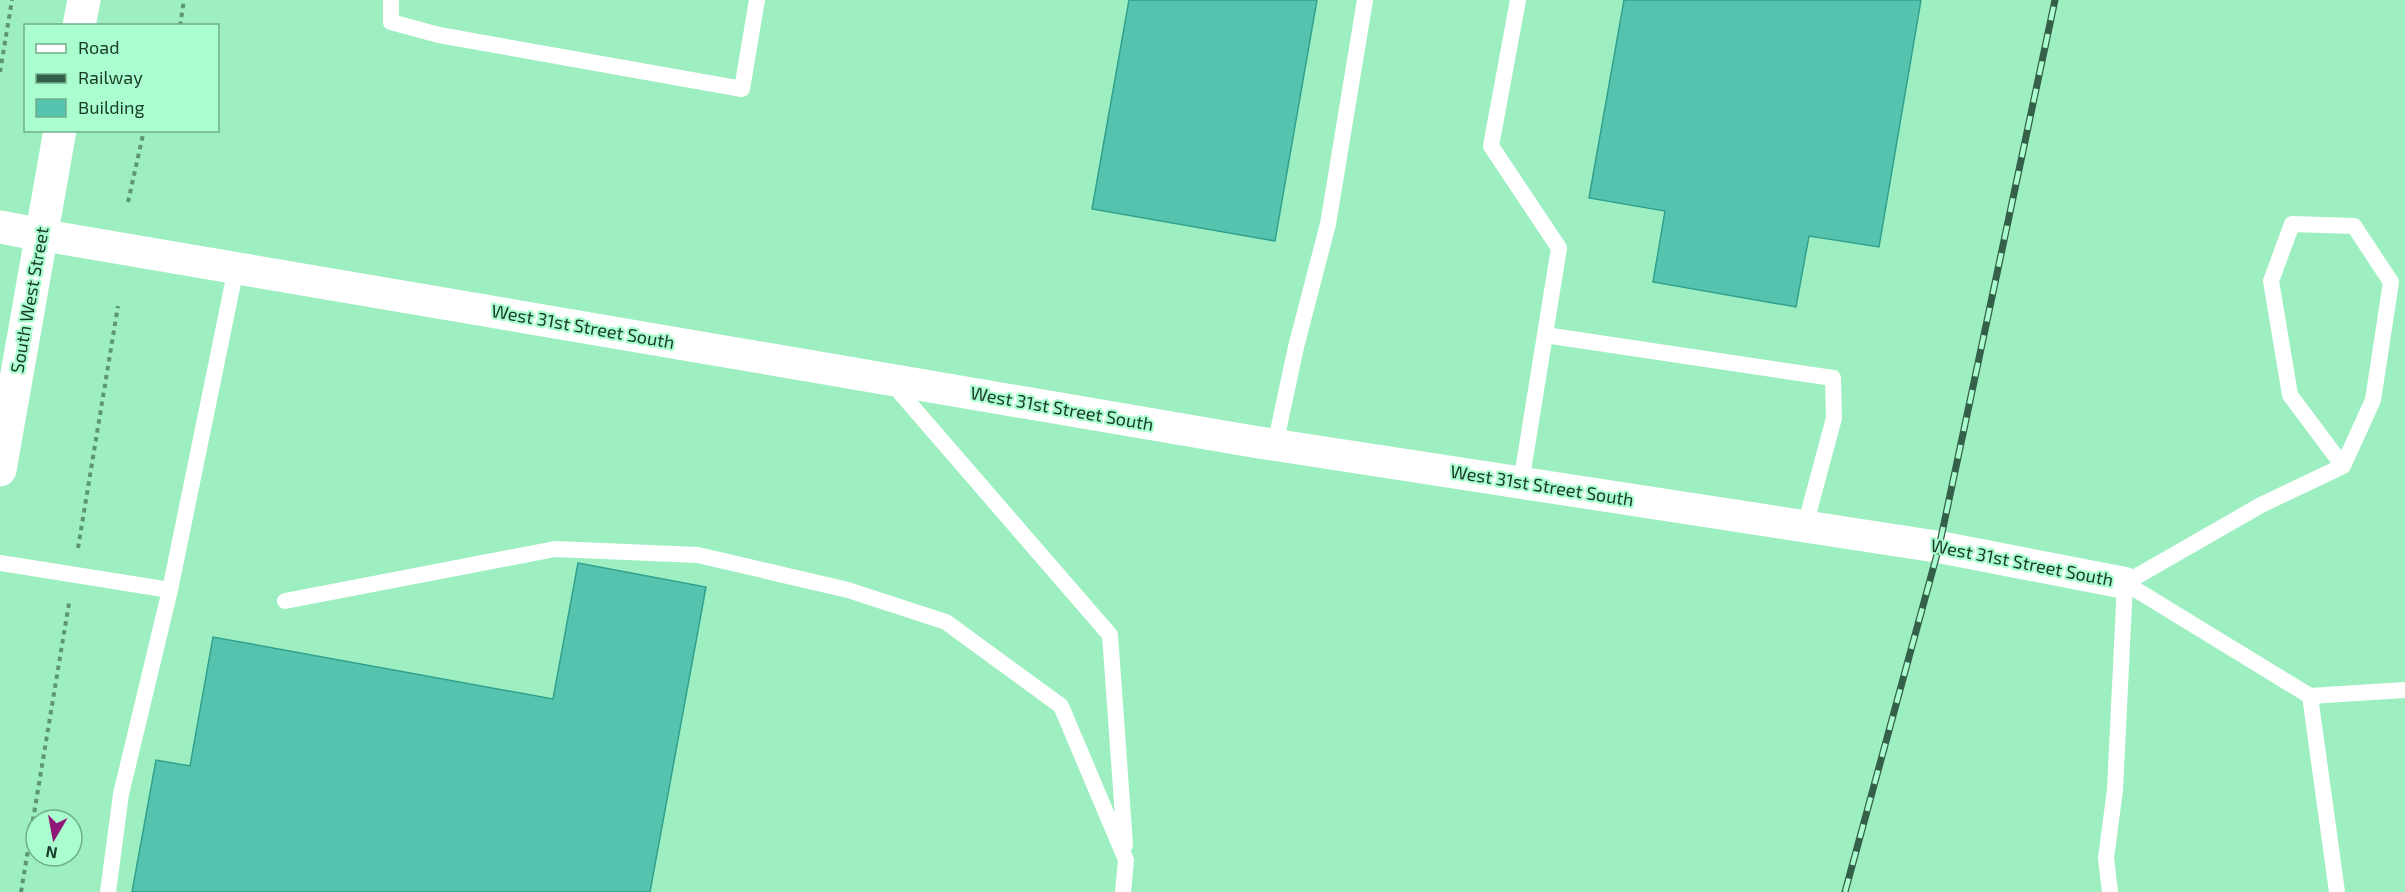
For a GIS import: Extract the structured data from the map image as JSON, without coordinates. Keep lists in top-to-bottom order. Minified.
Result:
{"streets":{"street":["South West Street","West 31st Street South"]},"crossings":[["South West Street","West 31st Street South"]],"legend":["Road","Railway","Building"],"north":"bottom"}
